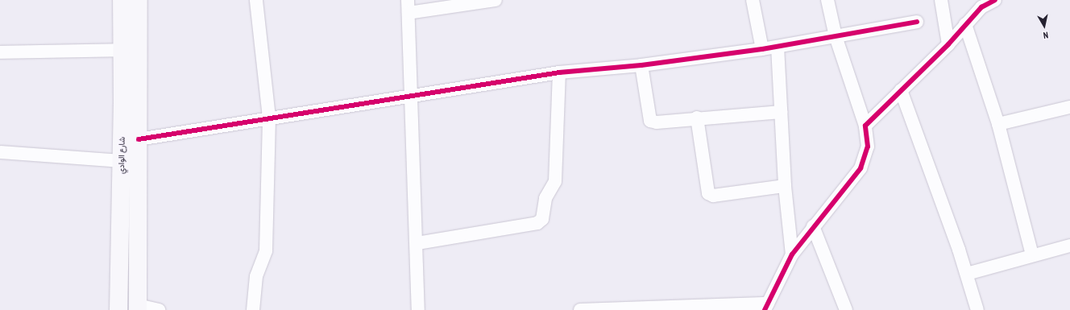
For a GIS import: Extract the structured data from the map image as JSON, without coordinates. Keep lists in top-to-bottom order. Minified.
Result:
{"streets":{"main road":["شارع الوادي"]},"north":"bottom"}
